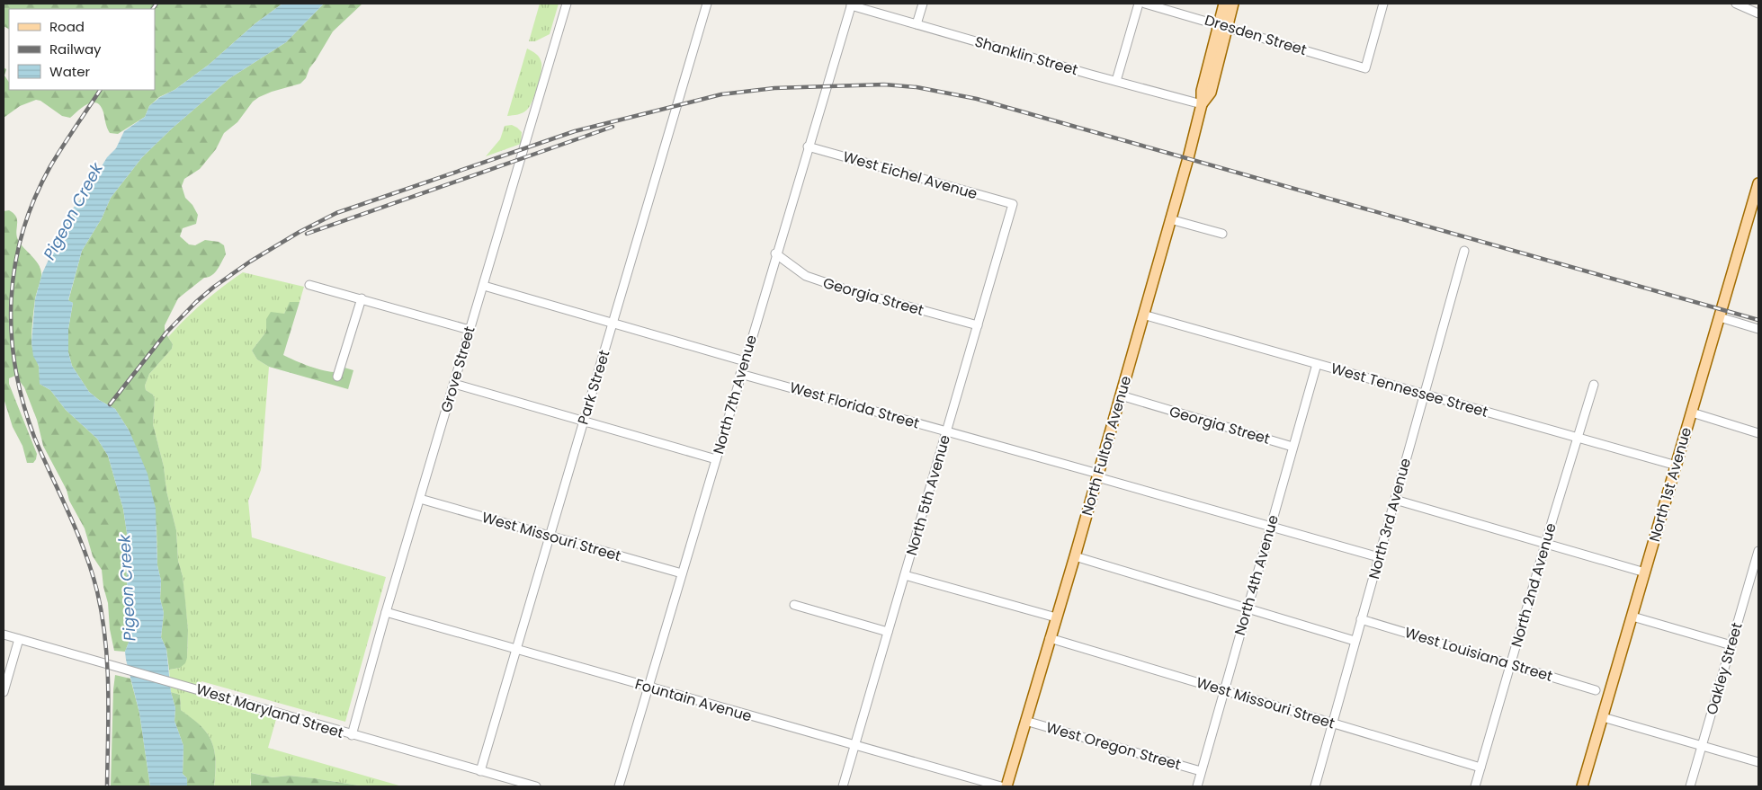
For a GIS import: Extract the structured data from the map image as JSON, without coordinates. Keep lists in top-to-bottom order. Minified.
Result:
{"streets":{"main road":["North Fulton Avenue","North 1st Avenue"],"street":["Dresden Street","Shanklin Street","West Eichel Avenue","Georgia Street","Grove Street","Park Street","West Tennessee Street","North 7th Avenue","West Florida Street","North 5th Avenue","North 3rd Avenue","West Missouri Street","North 4th Avenue","North 2nd Avenue","West Louisiana Street","Oakley Street","Fountain Avenue","West Maryland Street","West Oregon Street"]},"crossings":[["Dresden Street","North Fulton Avenue"],["Shanklin Street","North 7th Avenue"],["Shanklin Street","North Fulton Avenue"],["West Eichel Avenue","North 7th Avenue"],["West Eichel Avenue","North 5th Avenue"],["Georgia Street","North 7th Avenue"],["Georgia Street","North Fulton Avenue"],["Georgia Street","North 5th Avenue"],["Georgia Street","North 4th Avenue"],["Grove Street","West Missouri Street"],["Grove Street","Fountain Avenue"],["Grove Street","West Maryland Street"],["Park Street","West Missouri Street"],["Park Street","Fountain Avenue"],["Park Street","West Maryland Street"],["West Tennessee Street","North Fulton Avenue"],["West Tennessee Street","North 1st Avenue"],["West Tennessee Street","North 3rd Avenue"],["West Tennessee Street","North 4th Avenue"],["West Tennessee Street","North 2nd Avenue"],["North 7th Avenue","West Florida Street"],["North 7th Avenue","West Missouri Street"],["North 7th Avenue","Fountain Avenue"],["West Florida Street","North Fulton Avenue"],["West Florida Street","North 5th Avenue"],["West Florida Street","North 3rd Avenue"],["West Florida Street","North 4th Avenue"],["North Fulton Avenue","West Missouri Street"],["North Fulton Avenue","West Oregon Street"],["North 5th Avenue","Fountain Avenue"],["North 3rd Avenue","West Missouri Street"],["North 3rd Avenue","West Louisiana Street"],["West Missouri Street","North 4th Avenue"],["West Missouri Street","North 2nd Avenue"],["North 4th Avenue","West Oregon Street"],["North 2nd Avenue","West Louisiana Street"]],"water":["Pigeon Creek"],"legend":["Road","Railway","Water"]}
